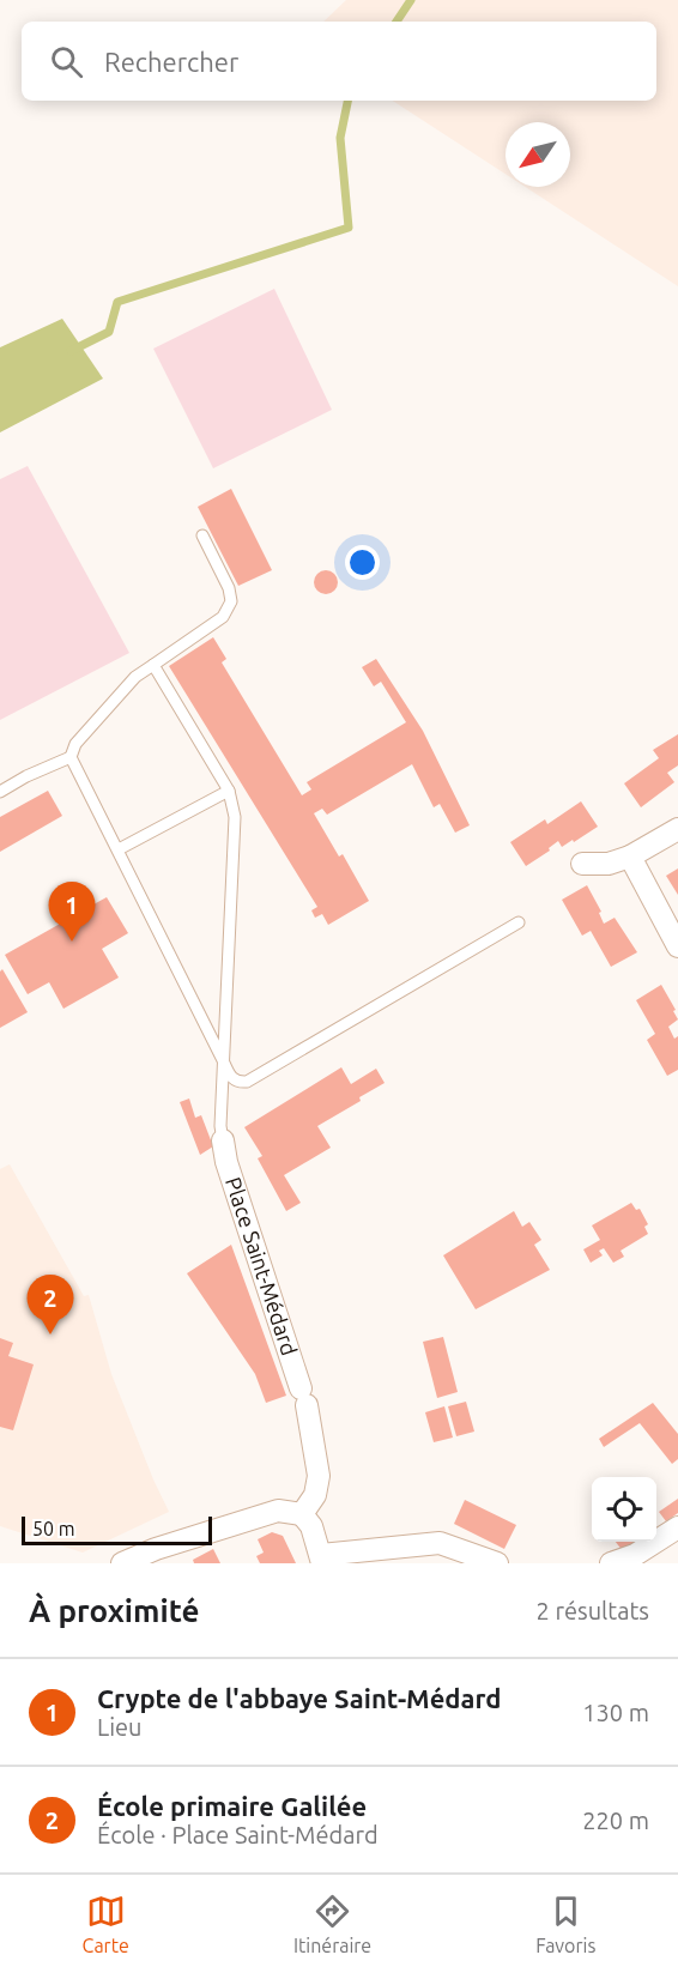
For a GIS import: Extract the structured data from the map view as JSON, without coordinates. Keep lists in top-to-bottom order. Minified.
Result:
{"streets":{"street":["Place Saint-Médard"]},"scale_bar":"50 m","north":"bottom left","page":{"search":"Rechercher","pins":["1","2"],"scale":"50 m","heading":["À proximité","2 résultats"],"list":[{"mark":"1","name":"Crypte de l'abbaye Saint-Médard","note":"Lieu","value":"130 m"},{"mark":"2","name":"École primaire Galilée","note":"École · Place Saint-Médard","value":"220 m"}],"nav":["Carte","Itinéraire","Favoris"]}}
